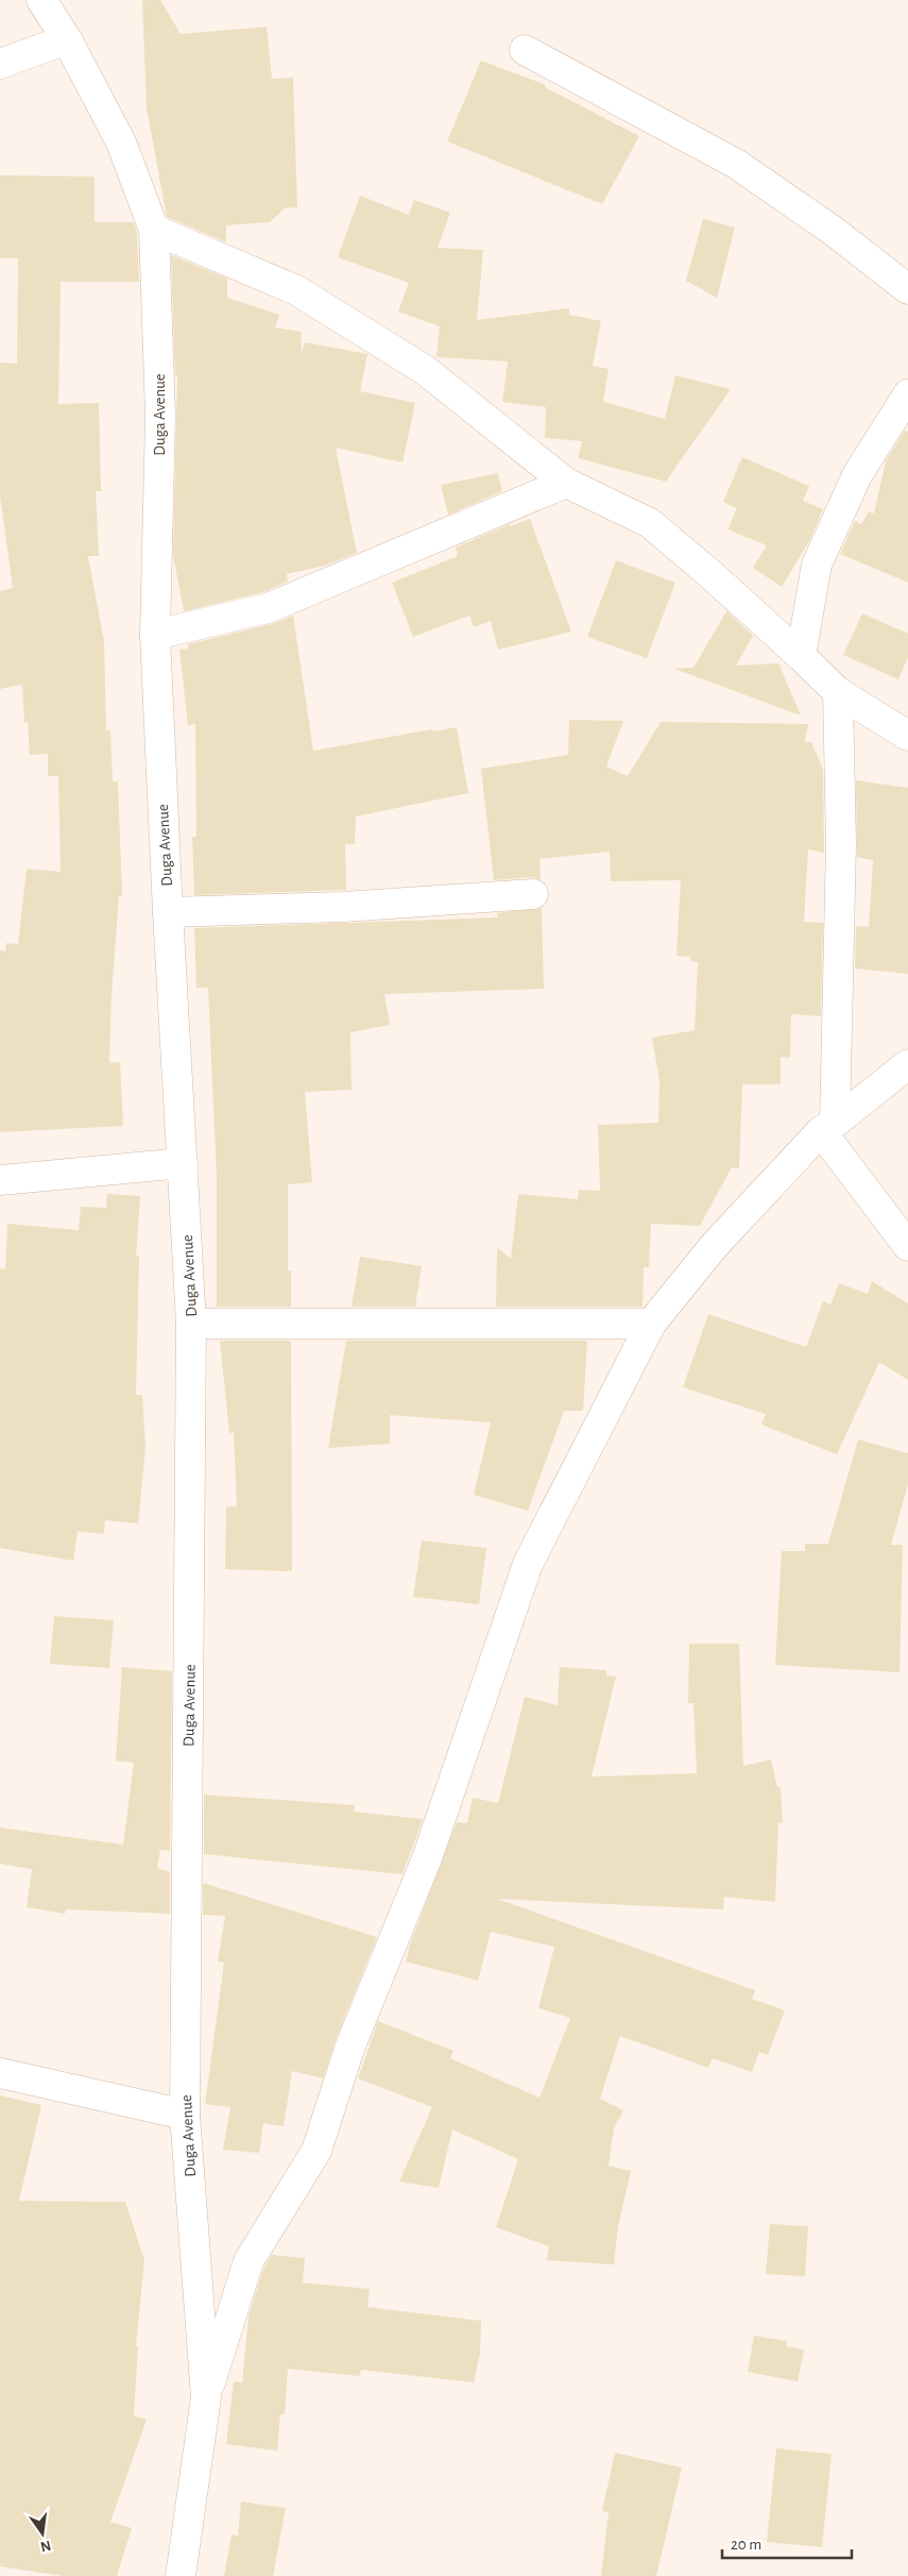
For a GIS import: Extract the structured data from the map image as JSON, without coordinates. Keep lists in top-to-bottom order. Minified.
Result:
{"streets":{"street":["Duga Avenue"]},"scale_bar":"20 m","north":"bottom"}
